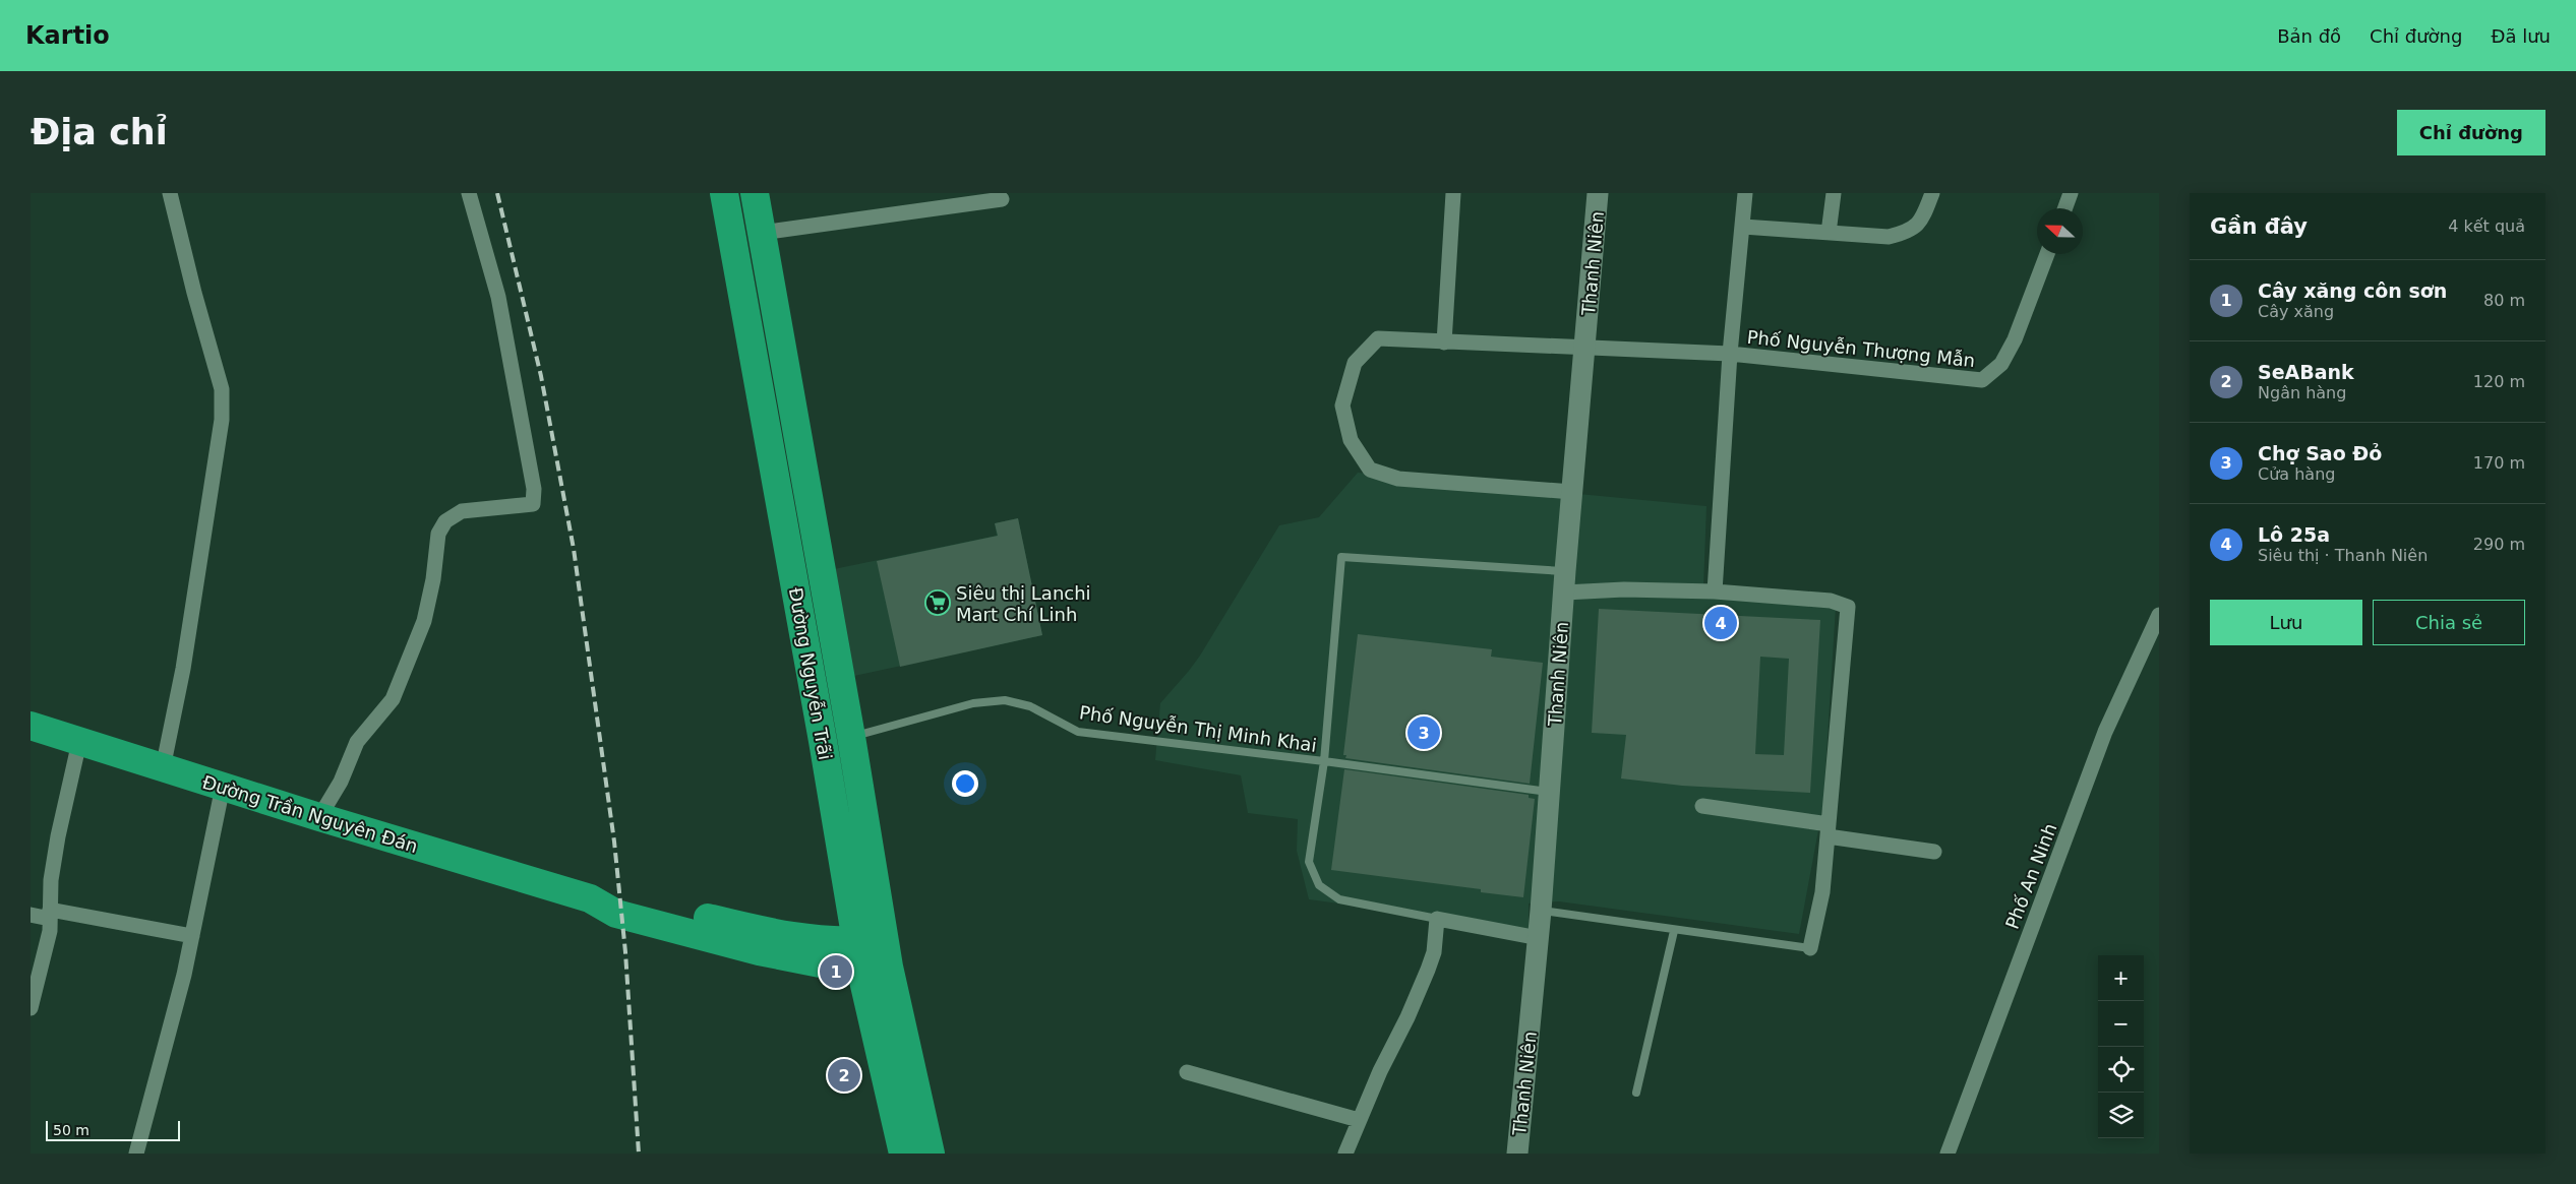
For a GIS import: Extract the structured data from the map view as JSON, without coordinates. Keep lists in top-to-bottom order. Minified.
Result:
{"streets":{"highway":["Đường Nguyễn Trãi","Đường Trần Nguyên Đán"],"street":["Thanh Niên","Phố Nguyễn Thượng Mẫn","Phố An Ninh"],"lane":["Phố Nguyễn Thị Minh Khai"]},"crossings":[["Thanh Niên","Phố Nguyễn Thượng Mẫn"],["Thanh Niên","Phố Nguyễn Thị Minh Khai"],["Đường Nguyễn Trãi","Phố Nguyễn Thị Minh Khai"],["Đường Nguyễn Trãi","Đường Trần Nguyên Đán"]],"places":{"supermarket":["Siêu thị Lanchi Mart Chí Linh"]},"scale_bar":"50 m","north":"left","page":{"header":"Kartio","nav":["Bản đồ","Chỉ đường","Đã lưu"],"buttons":["Chỉ đường",["Lưu","Chia sẻ"]],"title":"Địa chỉ","heading":["Gần đây","4 kết quả"],"list":[{"mark":"1","name":"Cây xăng côn sơn","note":"Cây xăng","value":"80 m"},{"mark":"2","name":"SeABank","note":"Ngân hàng","value":"120 m"},{"mark":"3","name":"Chợ Sao Đỏ","note":"Cửa hàng","value":"170 m"},{"mark":"4","name":"Lô 25a","note":"Siêu thị · Thanh Niên","value":"290 m"}],"pins":["4","3","1","2"],"map_buttons":["+","−"],"scale":"50 m"}}
